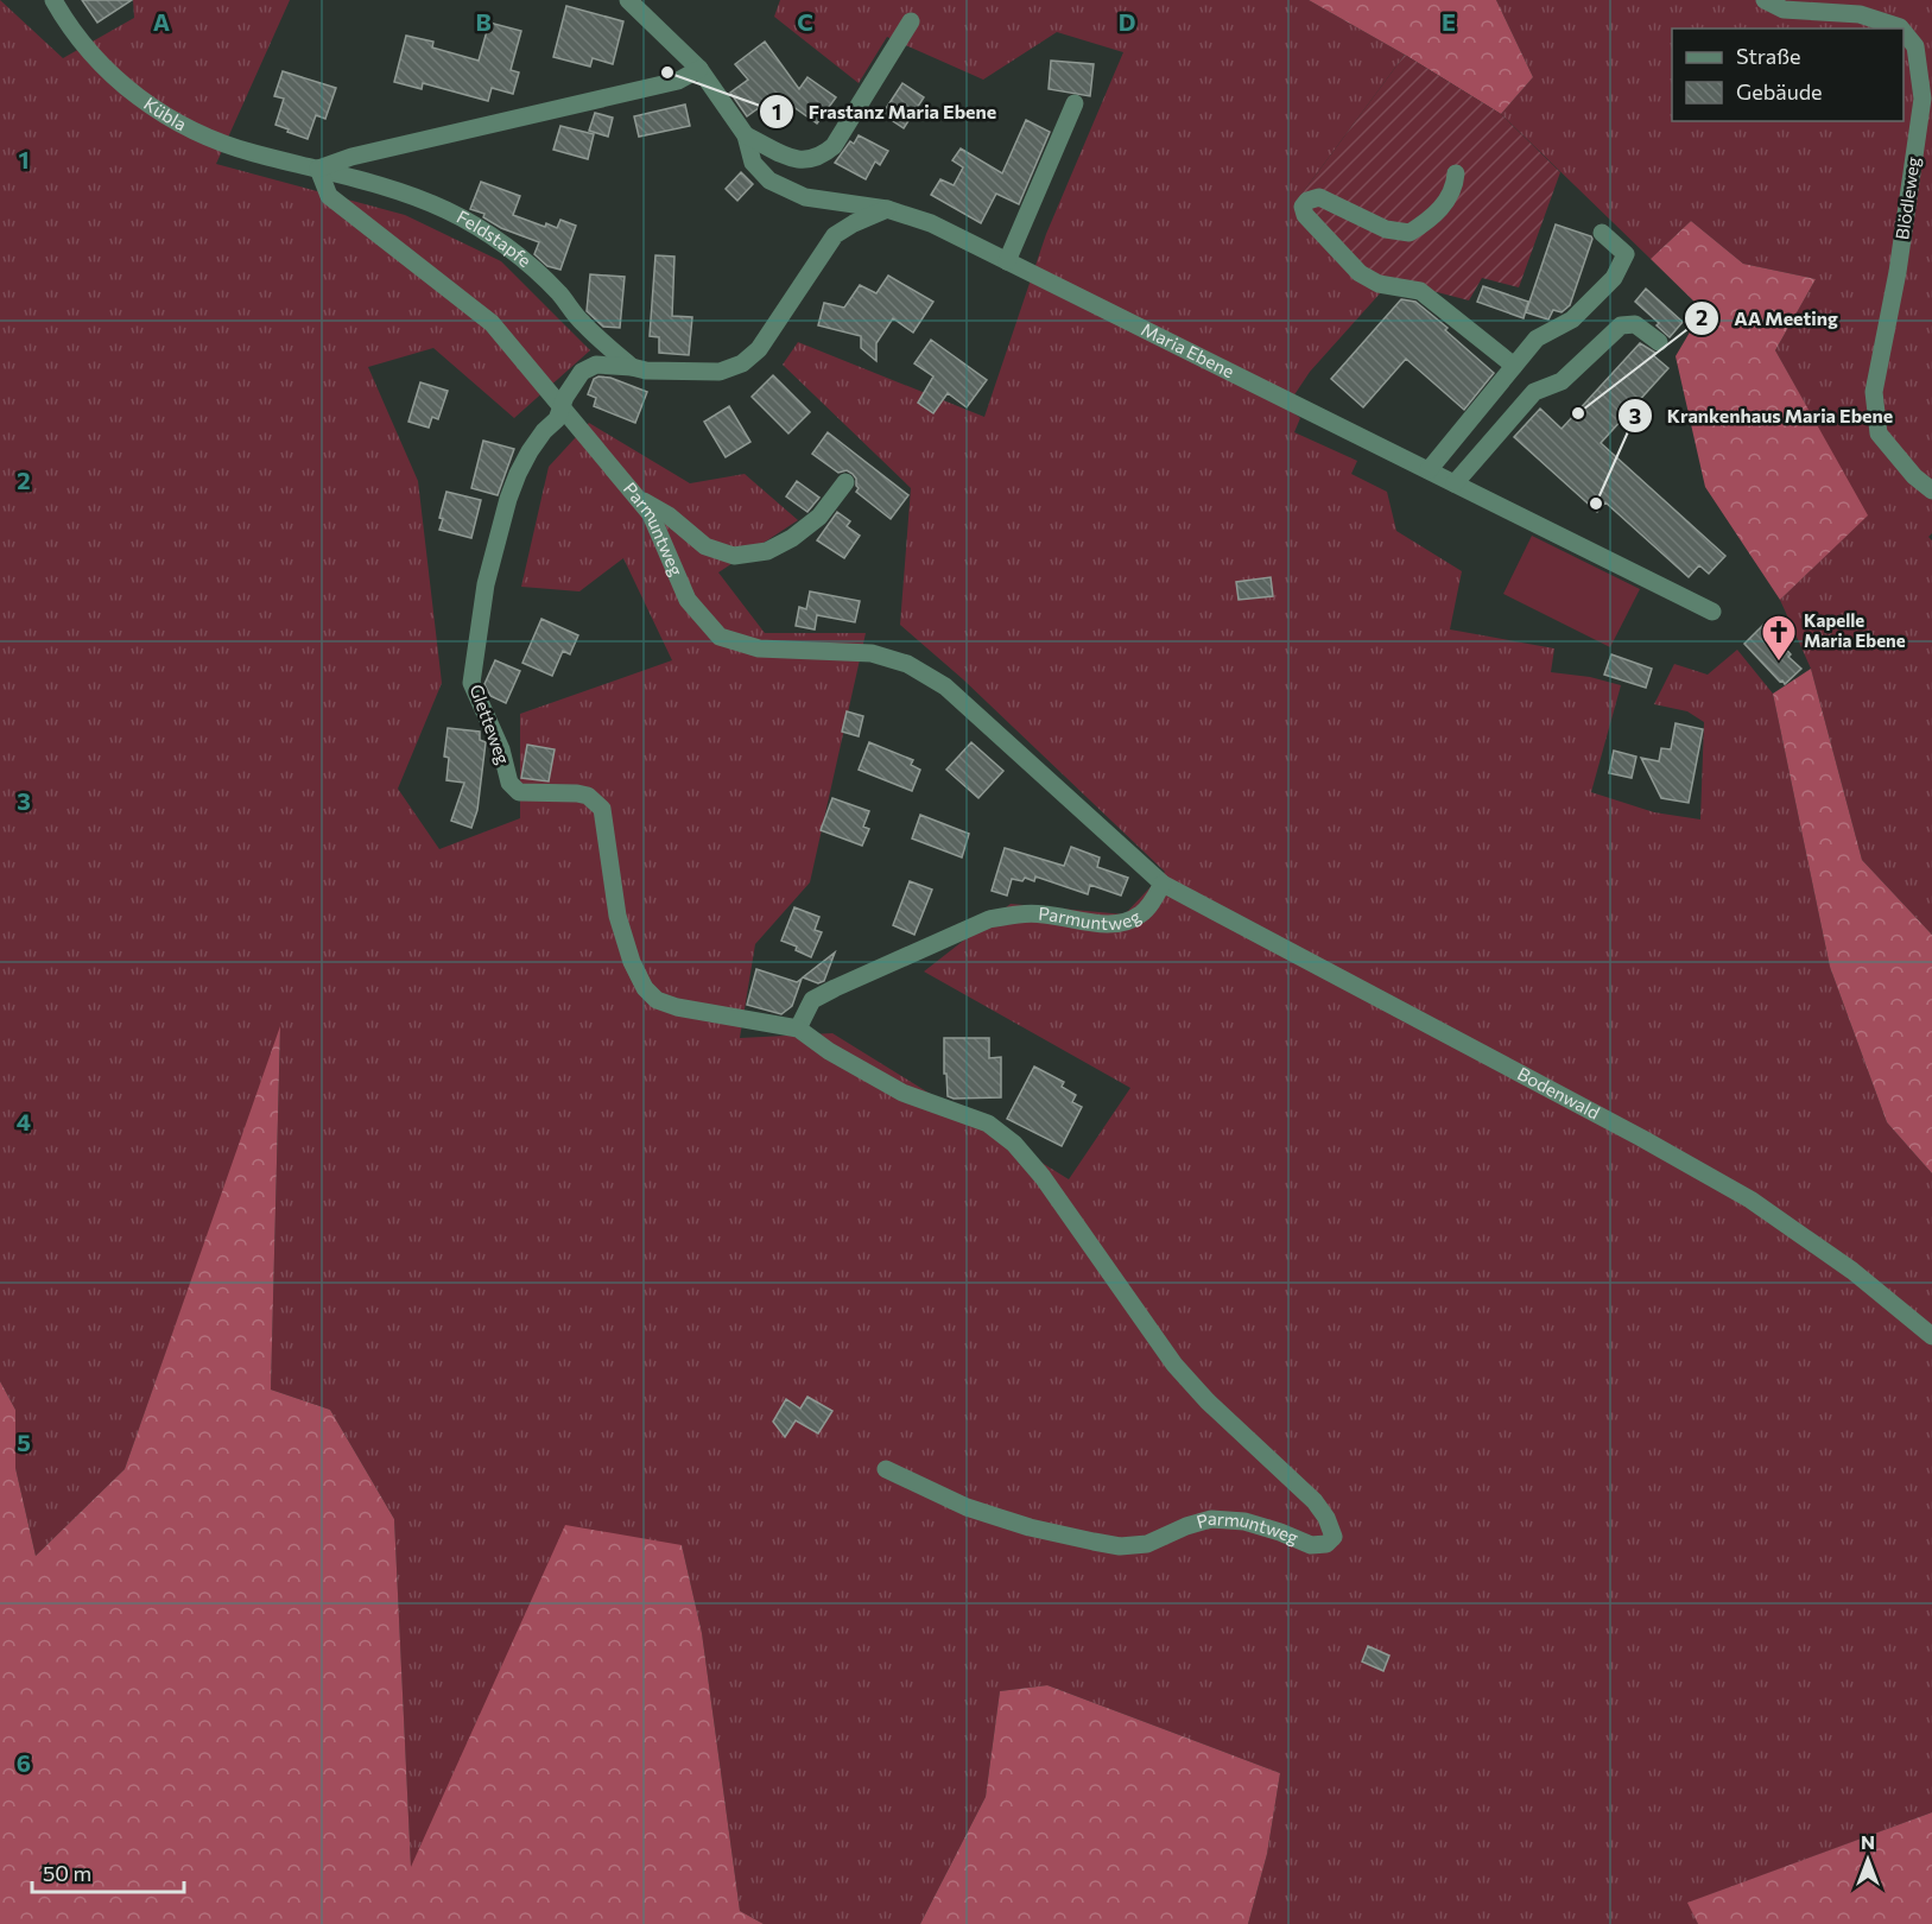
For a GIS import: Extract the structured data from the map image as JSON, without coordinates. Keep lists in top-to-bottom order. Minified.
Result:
{"streets":{"street":["Kübla","Blödleweg","Feldstapfe","Maria Ebene","Parmuntweg","Gletteweg","Bodenwald"]},"crossings":[["Kübla","Feldstapfe"],["Kübla","Parmuntweg"],["Feldstapfe","Parmuntweg"],["Parmuntweg","Gletteweg"],["Parmuntweg","Bodenwald"]],"places":{"other":["Frastanz Maria Ebene","AA Meeting","Krankenhaus Maria Ebene"],"church":["Kapelle Maria Ebene"]},"legend":["Straße","Gebäude"],"scale_bar":"50 m","north":"top","grid":{"columns":["A","B","C","D","E"],"rows":["1","2","3","4","5","6"]}}
